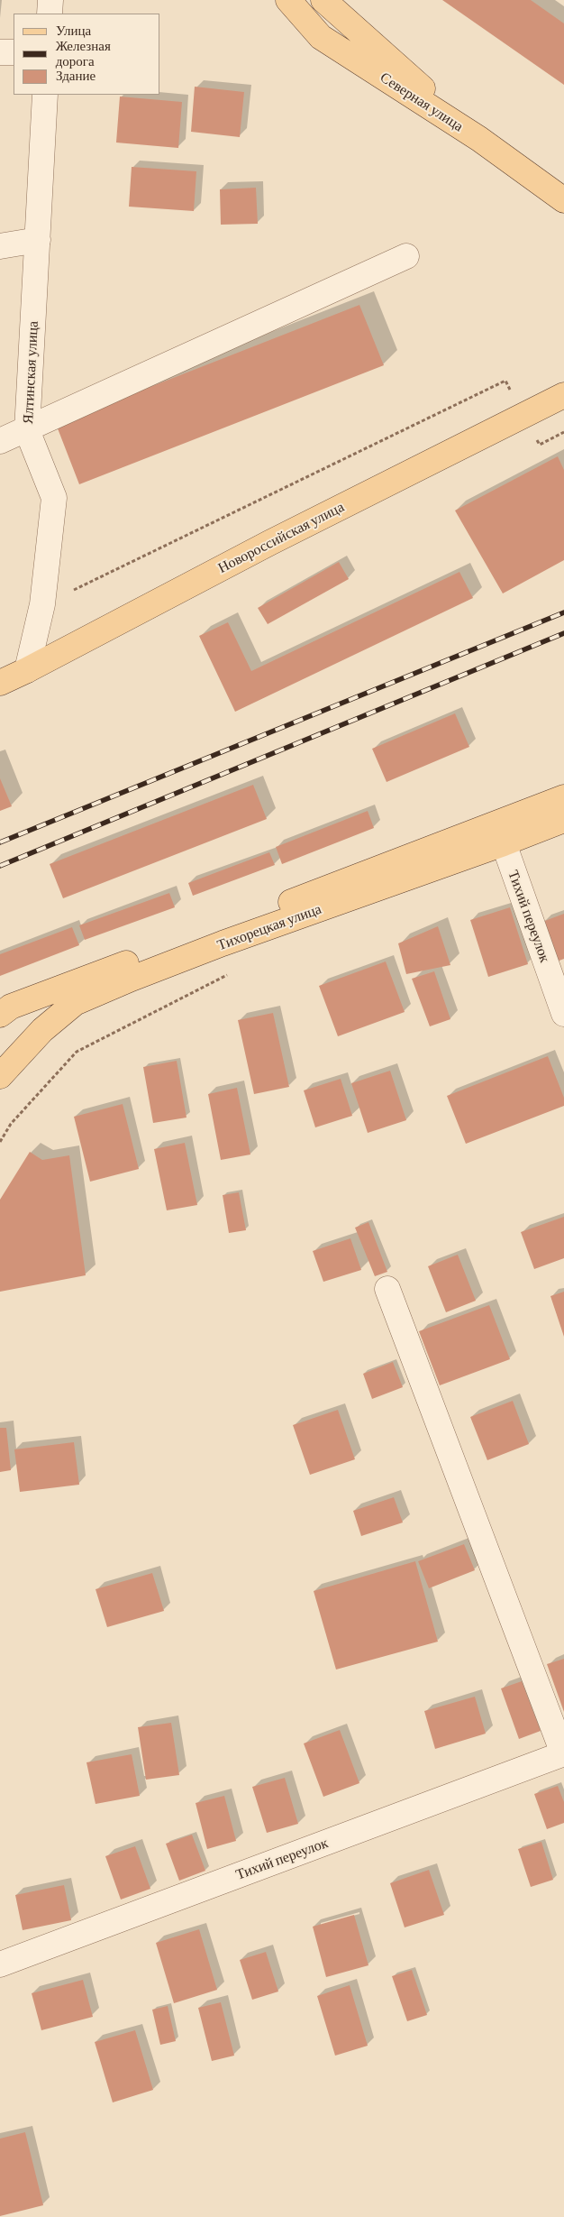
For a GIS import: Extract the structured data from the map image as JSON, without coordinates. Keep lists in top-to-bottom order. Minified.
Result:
{"streets":{"main road":["Северная улица","Новороссийская улица","Тихорецкая улица"],"street":["Ялтинская улица","Тихий переулок"]},"crossings":[["Ялтинская улица","Новороссийская улица"],["Тихий переулок","Тихорецкая улица"]],"legend":["Улица","Железная дорога","Здание"]}
